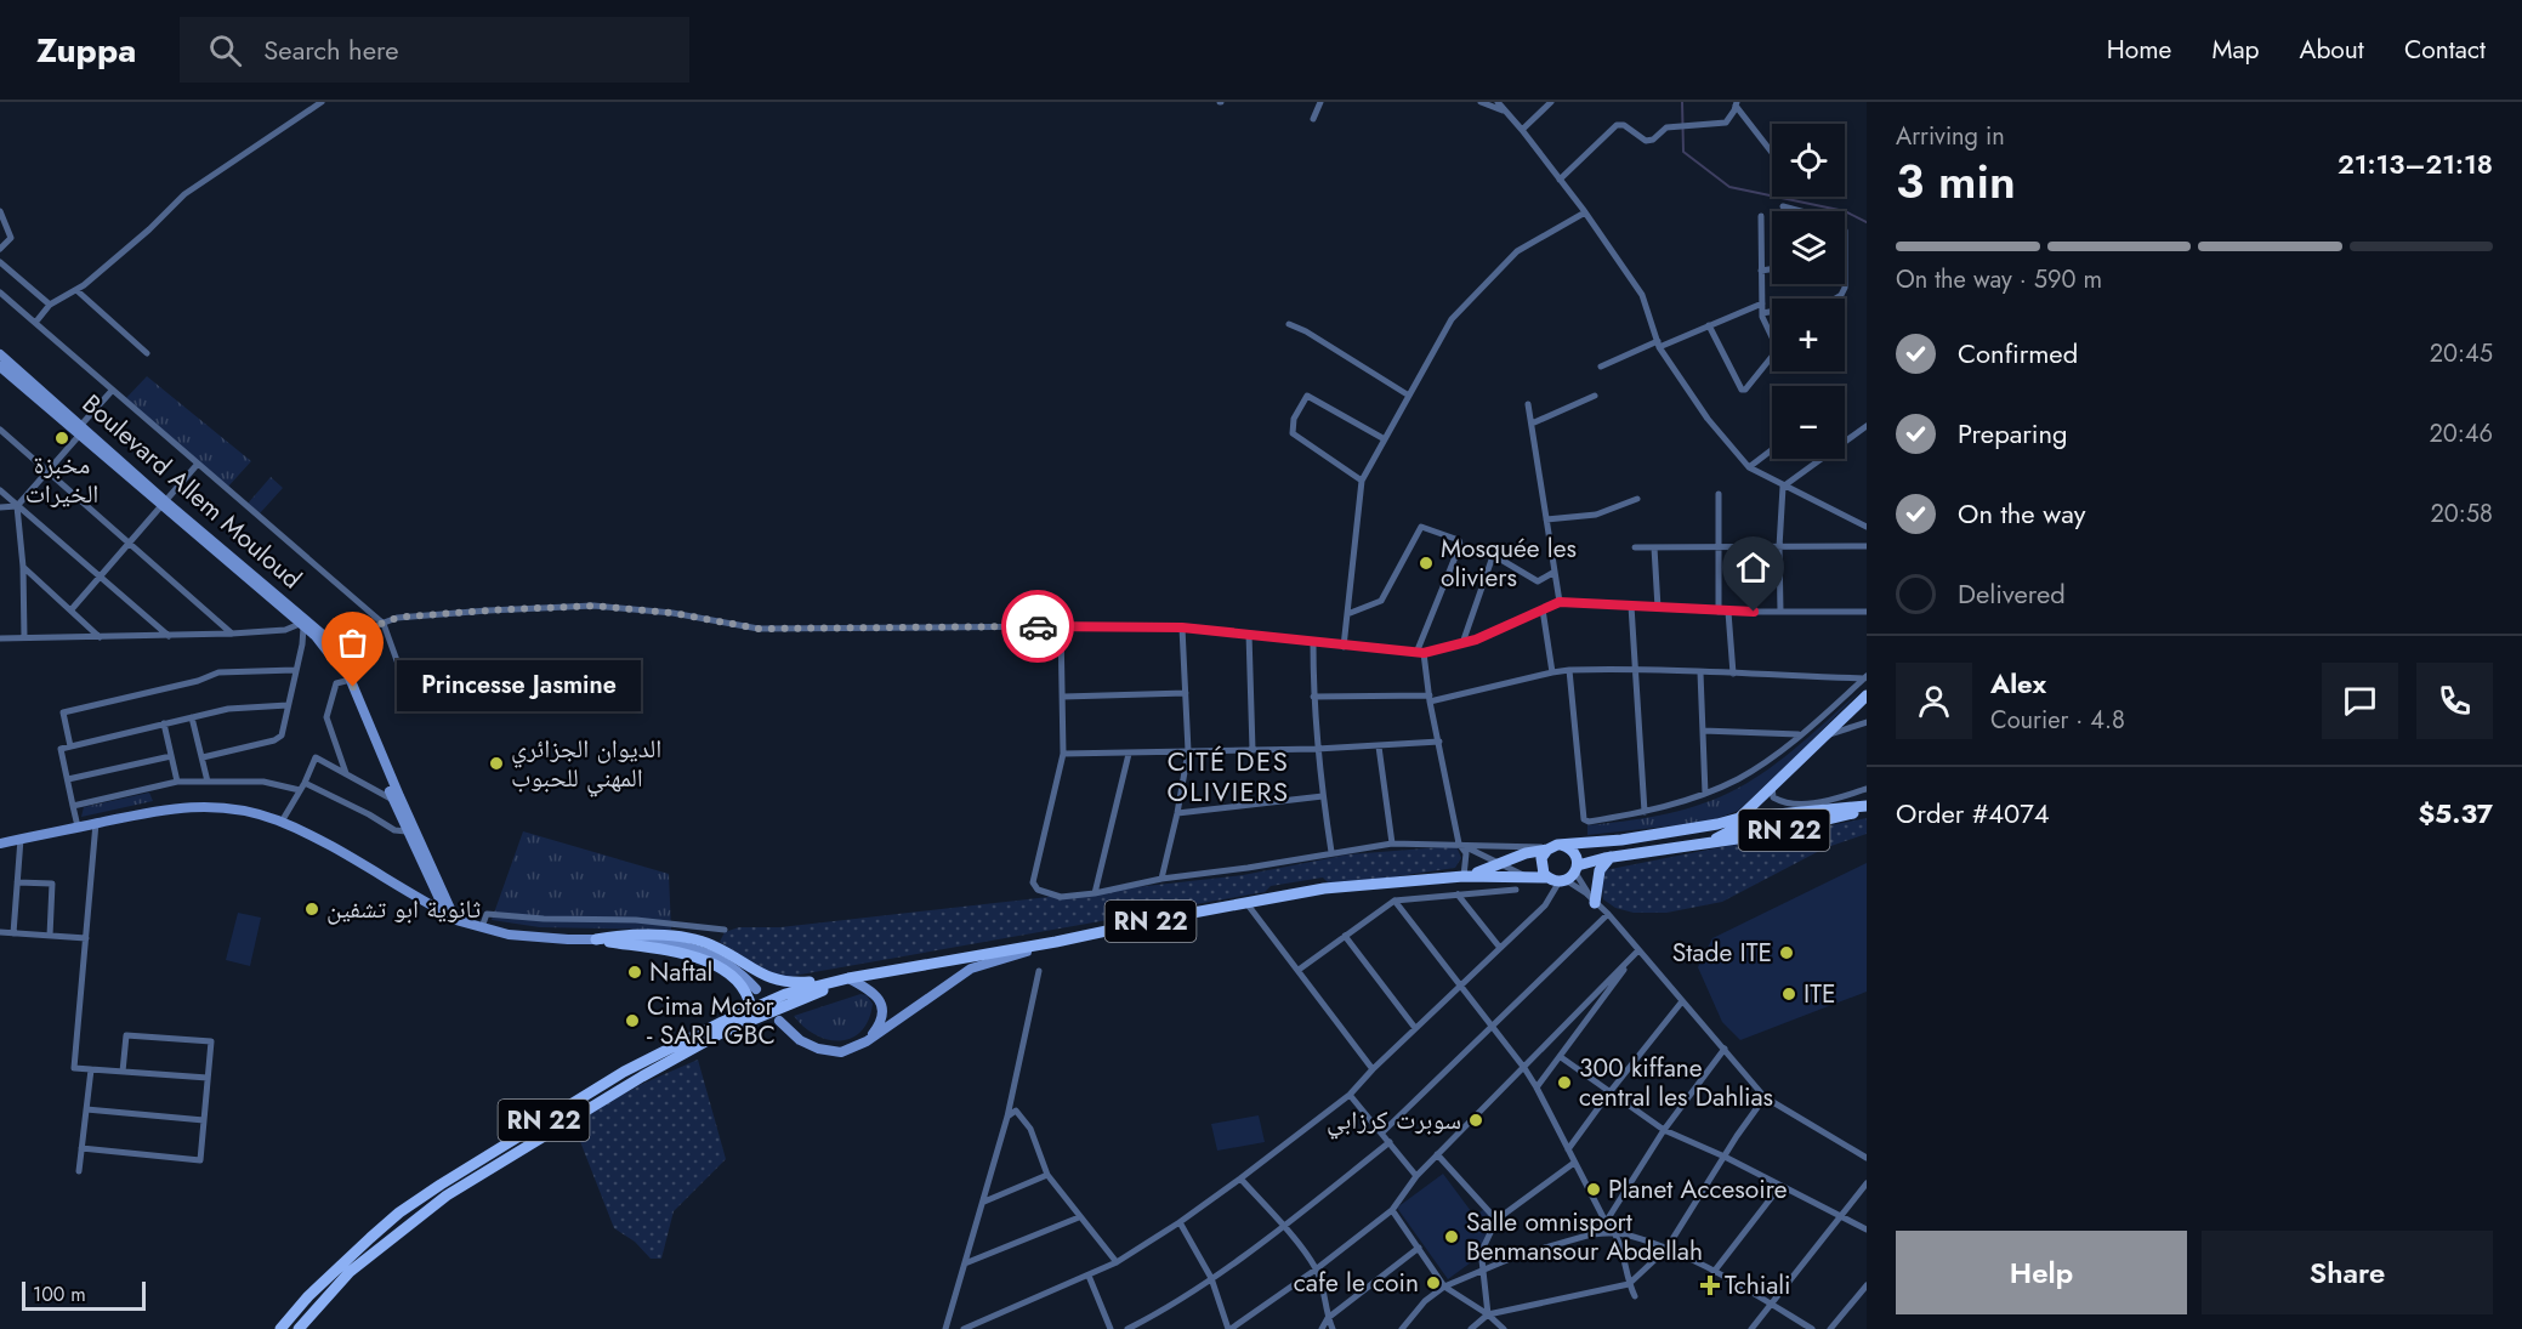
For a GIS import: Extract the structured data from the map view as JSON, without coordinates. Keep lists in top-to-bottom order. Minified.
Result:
{"streets":{"main road":["Boulevard Allem Mouloud","RN 22"]},"districts":["CITÉ DES OLIVIERS"],"places":{"other":["مخبزة الخيرات","Mosquée les oliviers","Princesse Jasmine","الديوان الجزائري المهني للحبوب","ثانوية ابو تشفين","Stade ITE","Naftal","ITE","Cima Motor - SARL GBC","300 kiffane central les Dahlias","سوبرت كرزابي","Planet Accesoire","Salle omnisport Benmansour Abdellah","cafe le coin"],"health":["Tchiali"]},"scale_bar":"100 m","page":{"header":"Zuppa","search":"Search here","nav":["Home","Map","About","Contact"],"heading":["3 min","Arriving in","21:13–21:18"],"panel":["Alex","Courier · 4.8","Order #4074","$5.37"],"map_buttons":["+","−"],"bar":"On the way · 590 m","list":[["Confirmed","20:45"],["Preparing","20:46"],["On the way","20:58"],"Delivered"],"bubble":"Princesse Jasmine","buttons":["Help","Share"],"scale":"100 m"}}
